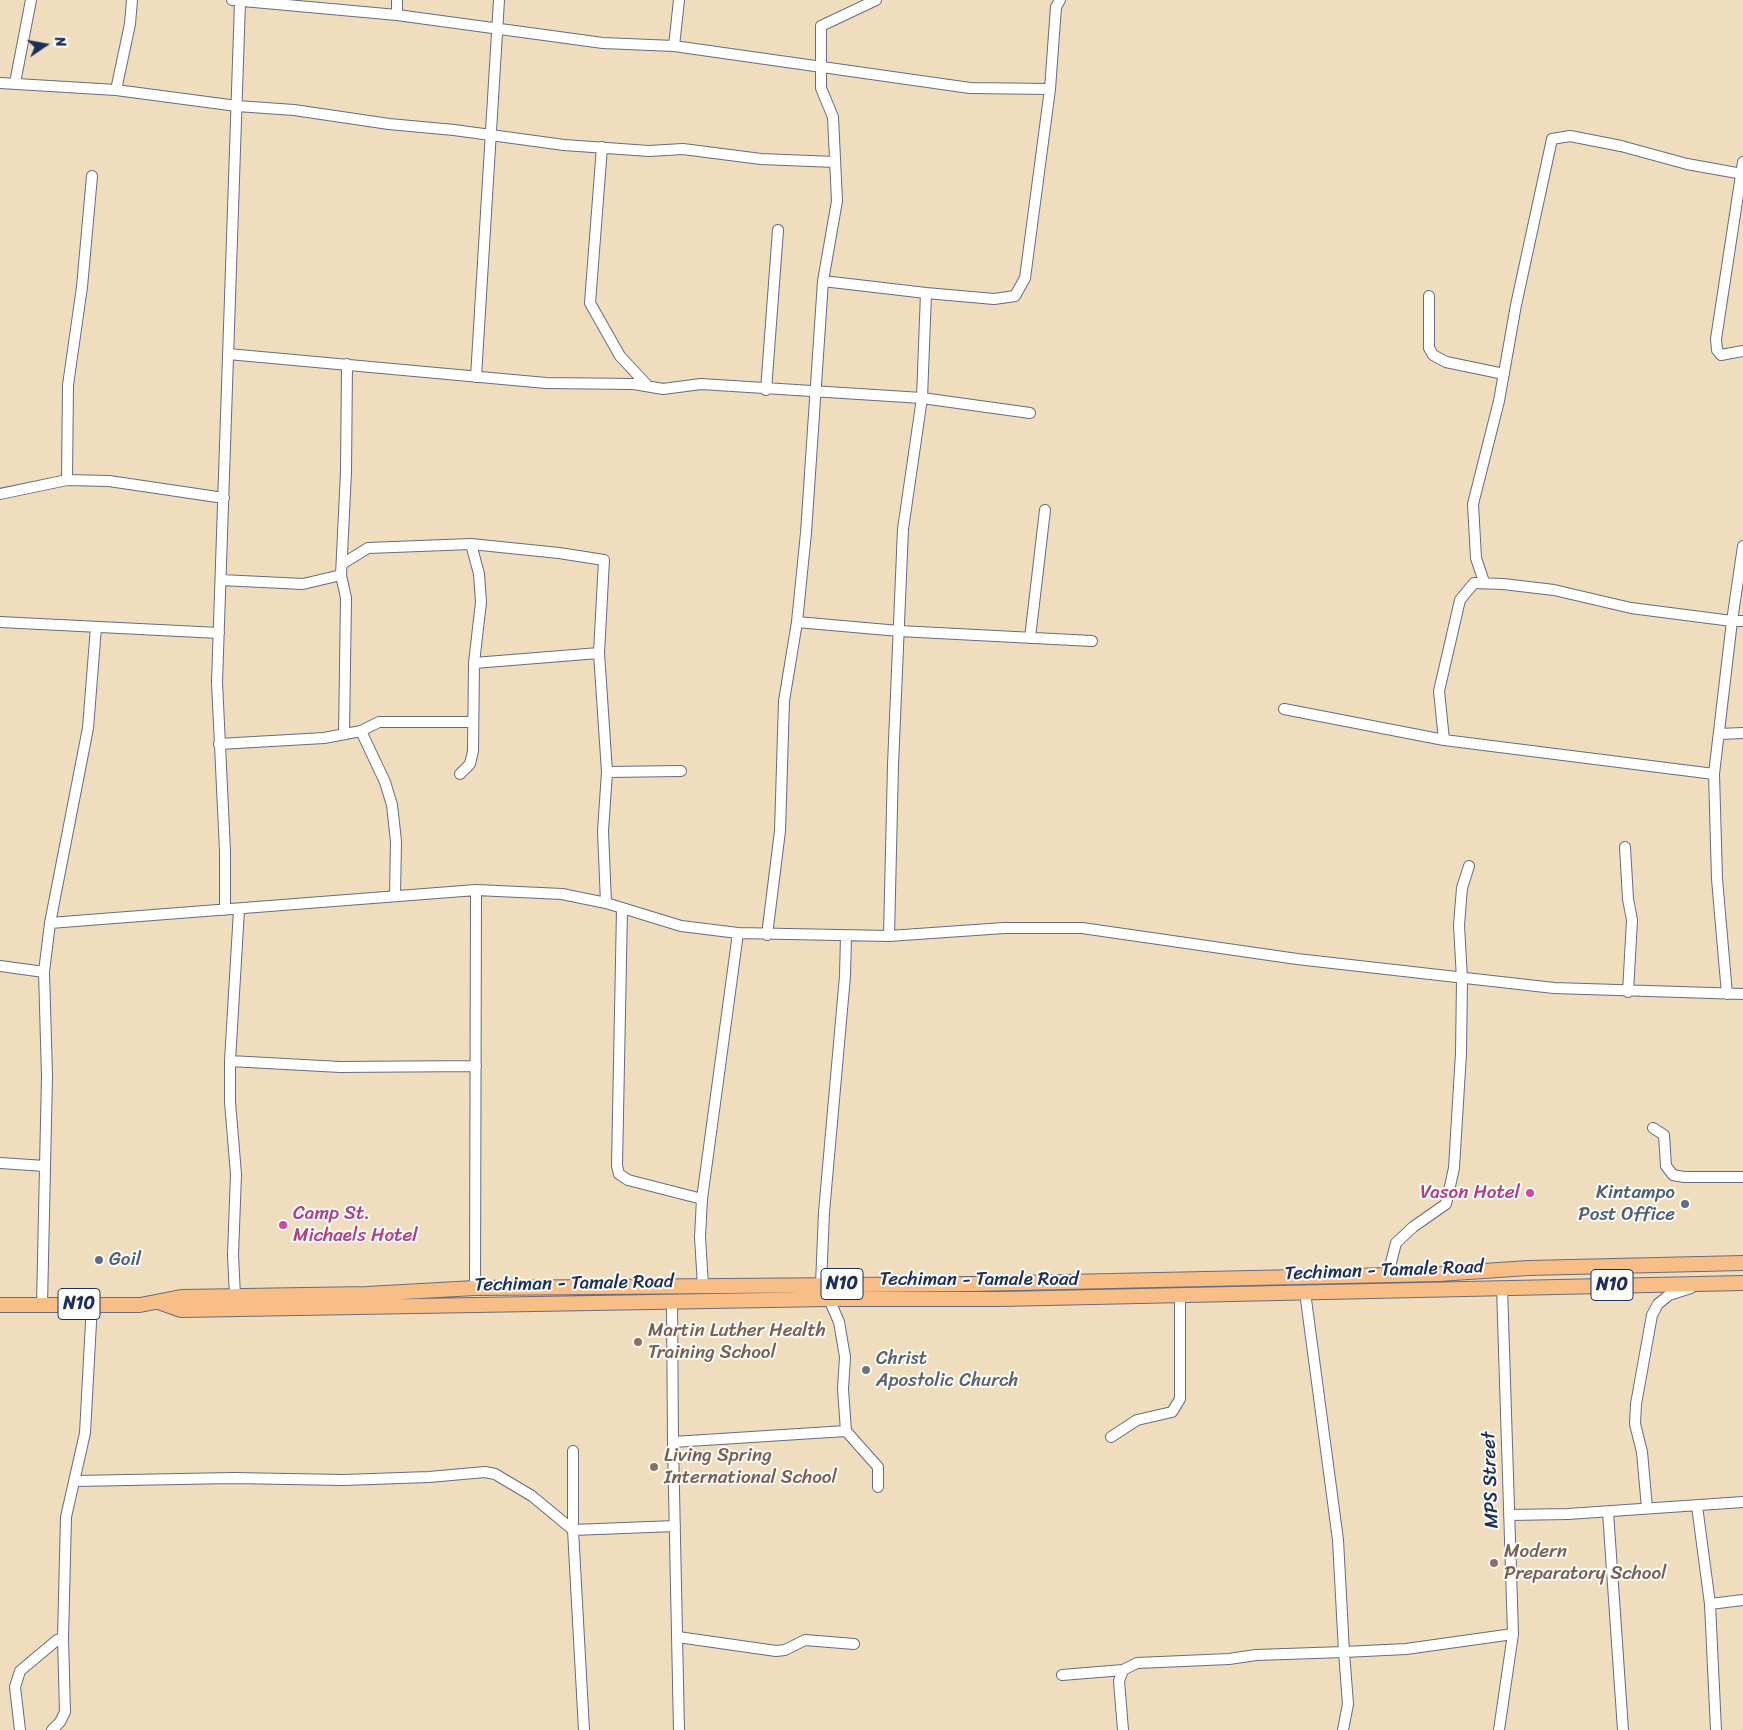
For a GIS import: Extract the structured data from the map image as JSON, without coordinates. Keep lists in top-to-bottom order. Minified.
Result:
{"streets":{"highway":["Techiman - Tamale Road","N10"],"street":["MPS Street"]},"crossings":[["Techiman - Tamale Road","MPS Street"]],"places":["Vason Hotel","Kintampo Post Office","Camp St. Michaels Hotel","Goil","Martin Luther Health Training School","Christ Apostolic Church","Living Spring International School","Modern Preparatory School"],"north":"right"}
